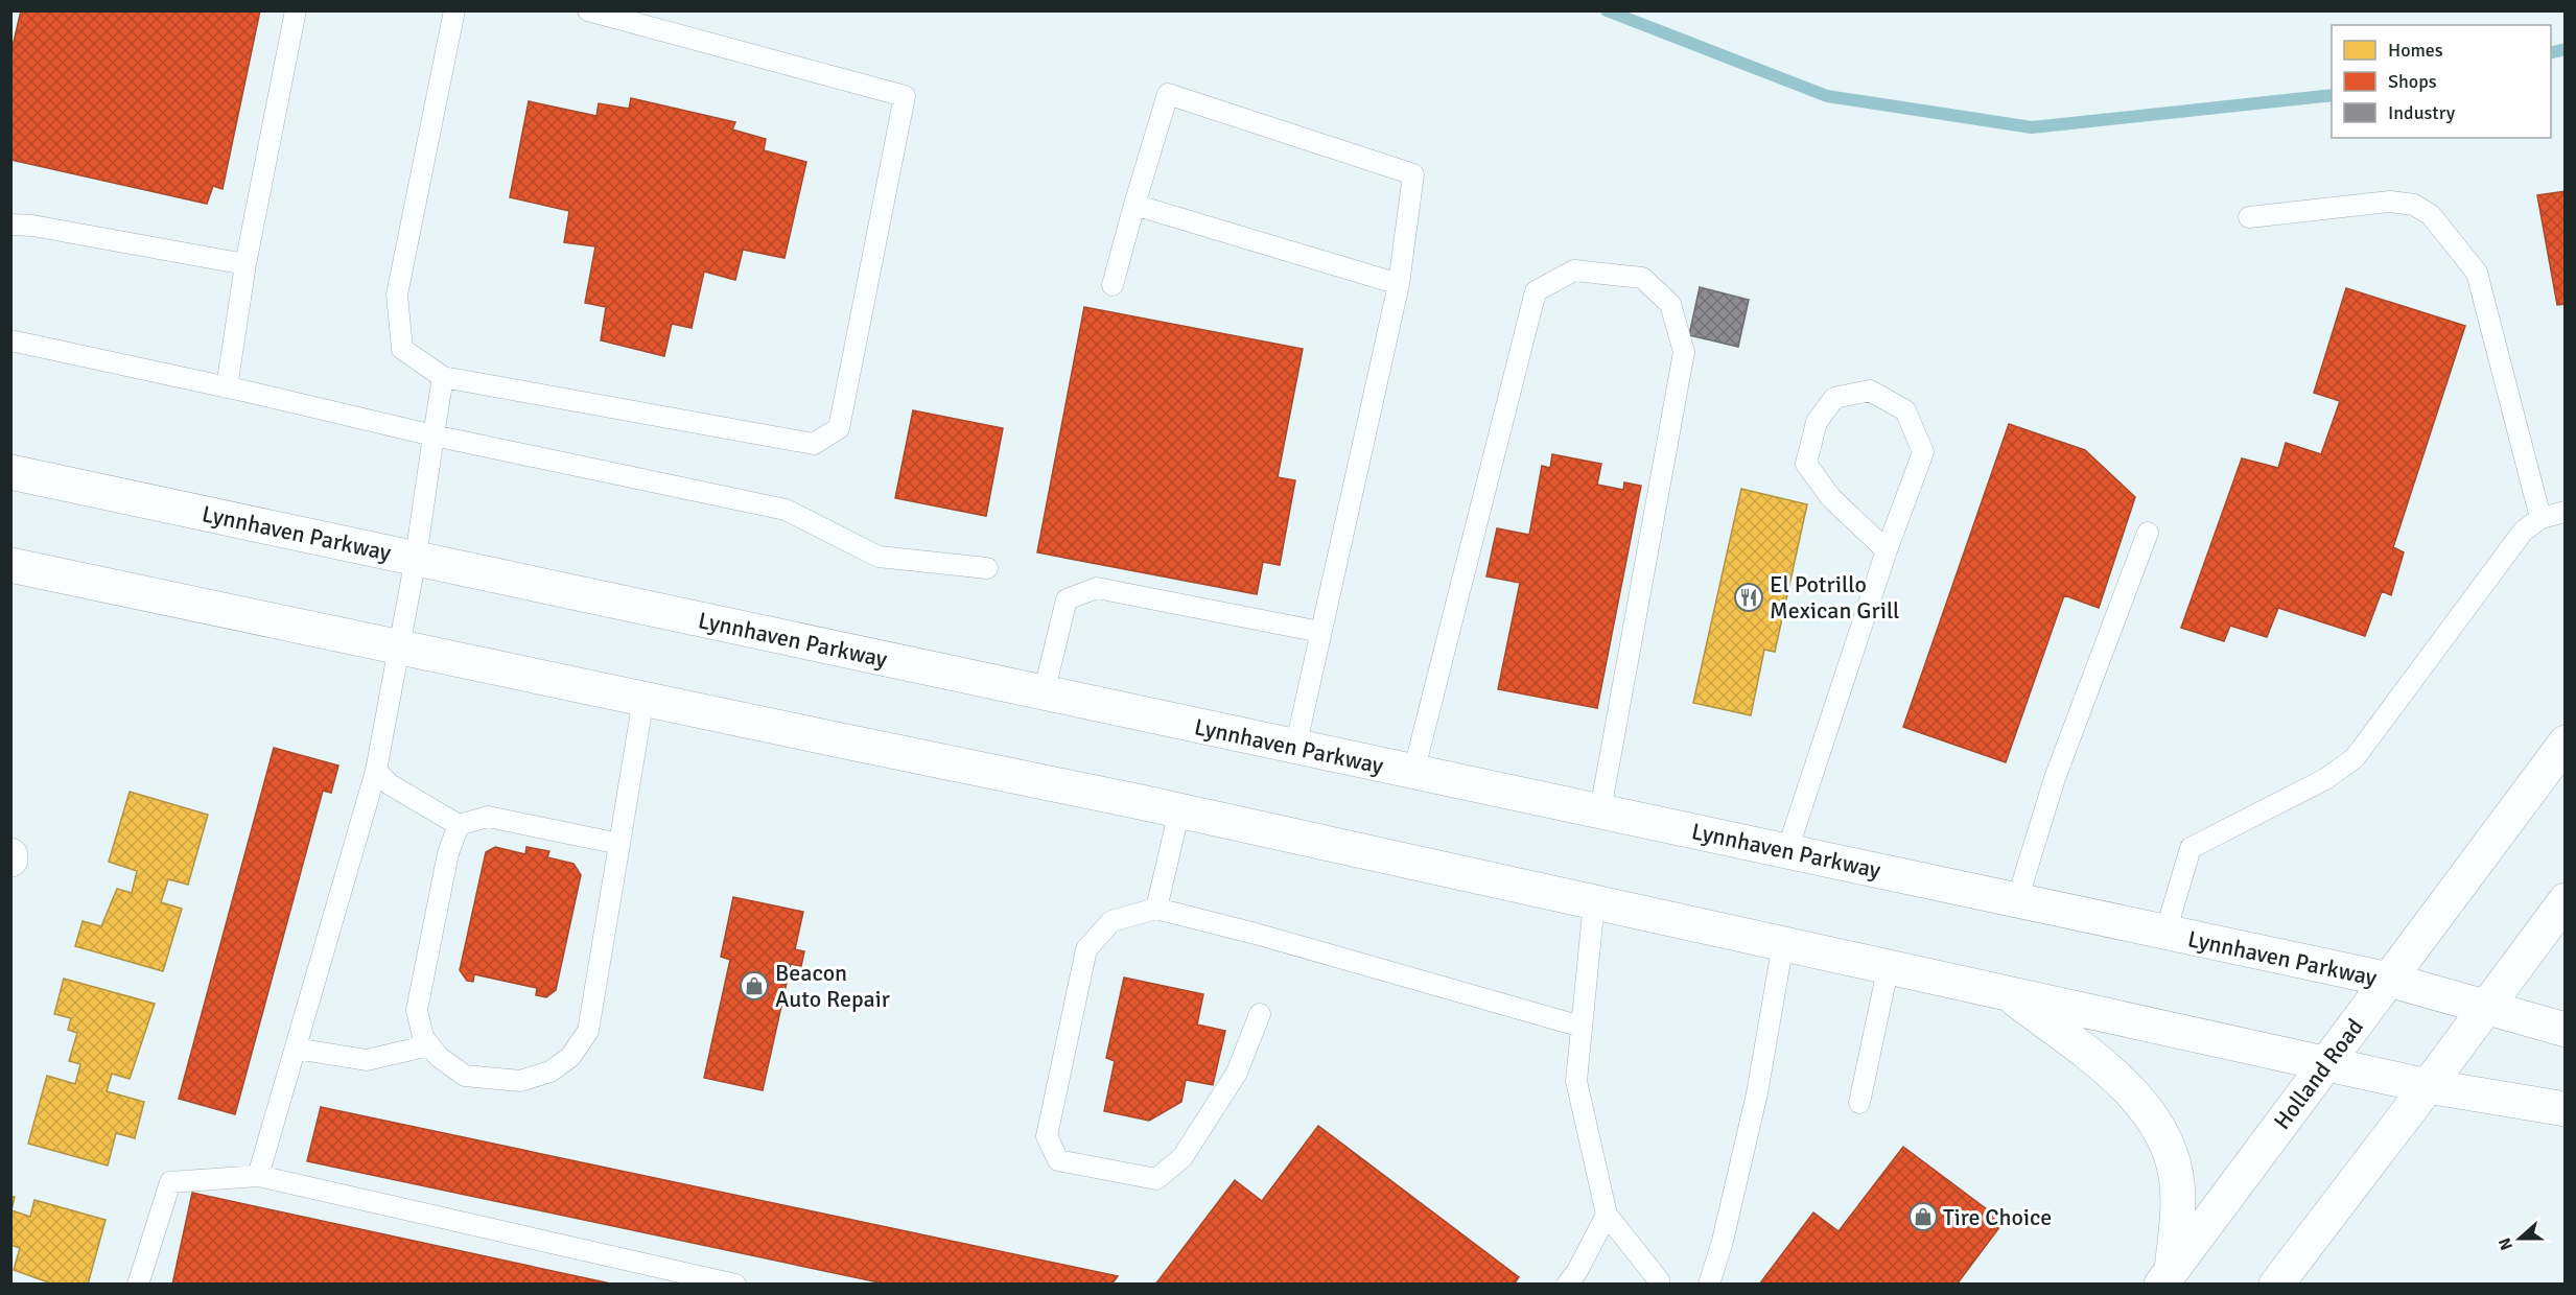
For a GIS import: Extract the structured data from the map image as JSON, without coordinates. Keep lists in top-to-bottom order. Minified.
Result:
{"streets":{"main road":["Lynnhaven Parkway","Holland Road"]},"crossings":[["Lynnhaven Parkway","Holland Road"]],"places":{"restaurant":["El Potrillo Mexican Grill"],"shop":["Beacon Auto Repair","Tire Choice"]},"legend":["Homes","Shops","Industry"],"north":"left"}
